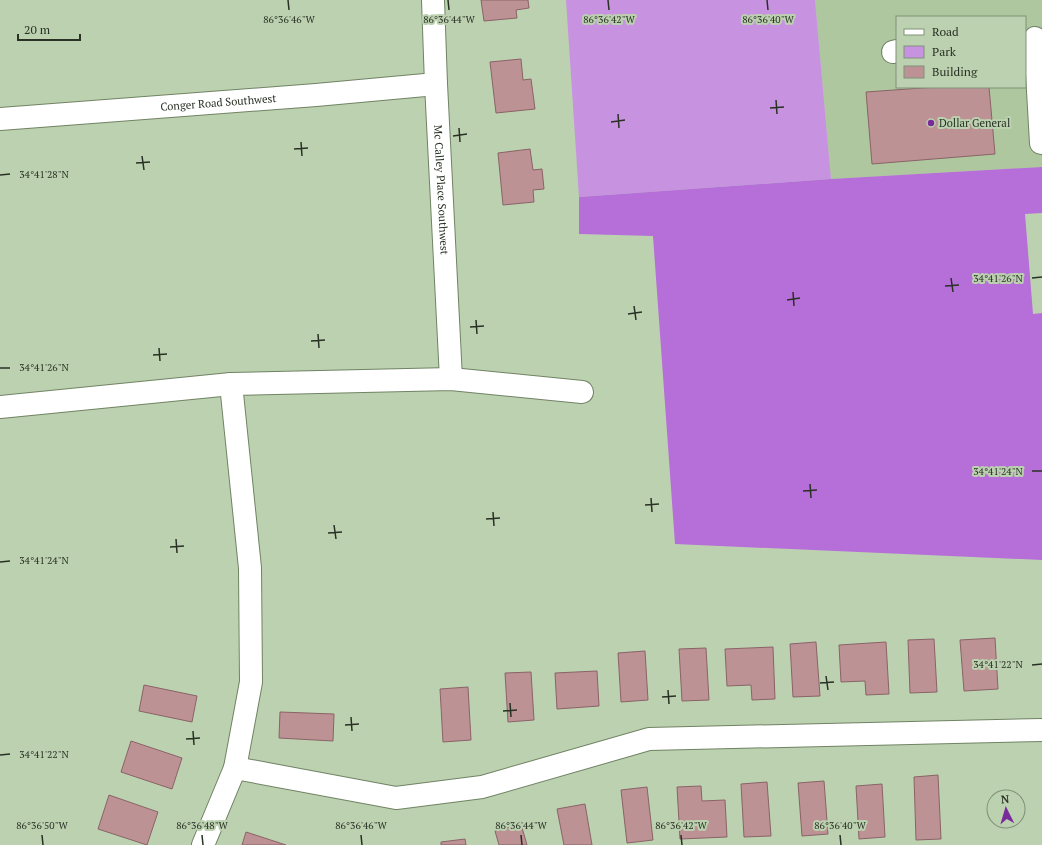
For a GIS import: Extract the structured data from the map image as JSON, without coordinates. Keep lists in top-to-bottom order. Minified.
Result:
{"streets":{"street":["Conger Road Southwest","Mc Calley Place Southwest"]},"crossings":[["Conger Road Southwest","Mc Calley Place Southwest"]],"places":["Dollar General"],"legend":["Road","Park","Building"],"scale_bar":"20 m","north":"top","coordinates":["86°36'46\"W","86°36'44\"W","86°36'42\"W","86°36'40\"W","34°41'28\"N","34°41'26\"N","34°41'24\"N","34°41'22\"N","86°36'50\"W","86°36'48\"W"]}
